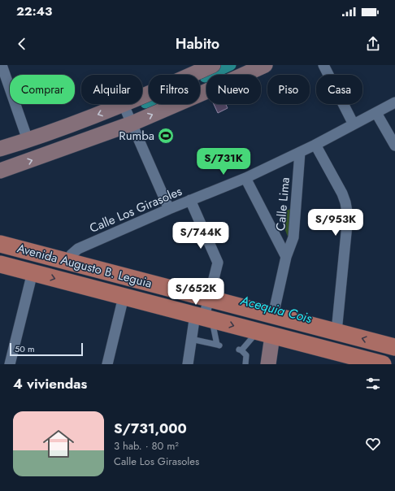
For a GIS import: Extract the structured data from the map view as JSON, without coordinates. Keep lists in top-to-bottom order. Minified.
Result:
{"streets":{"main road":["Avenida Augusto B. Leguia"],"street":["Calle Lima","Calle Los Girasoles"]},"crossings":[["Calle Lima","Calle Los Girasoles"],["Calle Lima","Avenida Augusto B. Leguia"],["Calle Los Girasoles","Avenida Augusto B. Leguia"]],"water":["Acequia Cois"],"places":{"sports":["Rumba"]},"scale_bar":"50 m","page":{"status":"22:43","header":"Habito","chip":["Comprar","Alquilar","Filtros","Nuevo","Piso","Casa"],"price":["S/731K","S/953K","S/744K","S/652K"],"scale":"50 m","heading":"4 viviendas","list":[{"name":"S/731,000","note":"3 hab. · 80 m² · Calle Los Girasoles"}]}}
